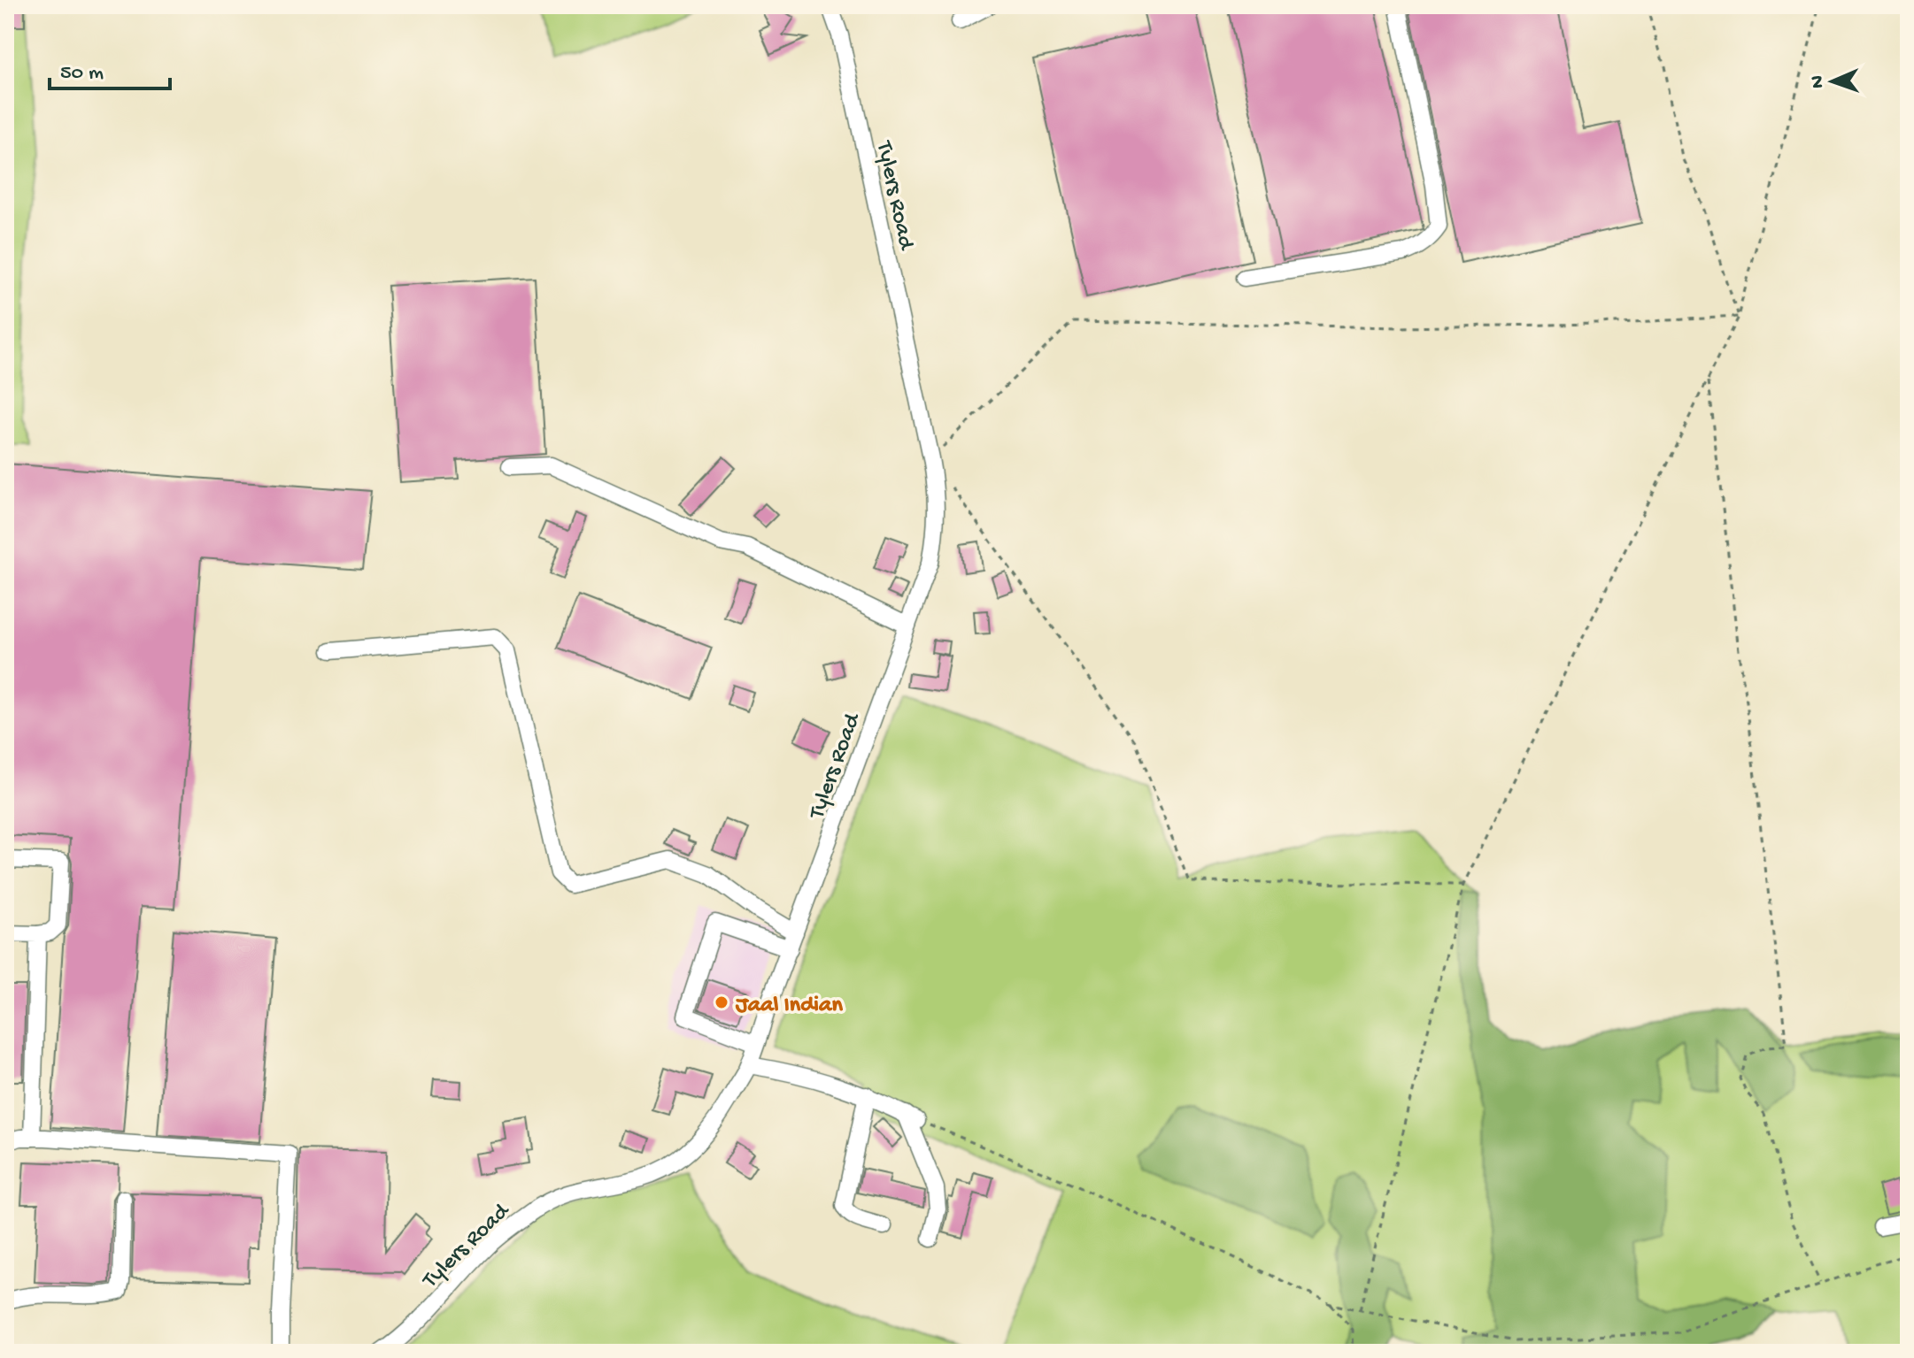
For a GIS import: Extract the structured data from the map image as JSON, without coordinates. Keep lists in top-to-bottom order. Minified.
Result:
{"streets":{"street":["Tylers Road"]},"places":["Jaal Indian"],"scale_bar":"50 m","north":"left"}
